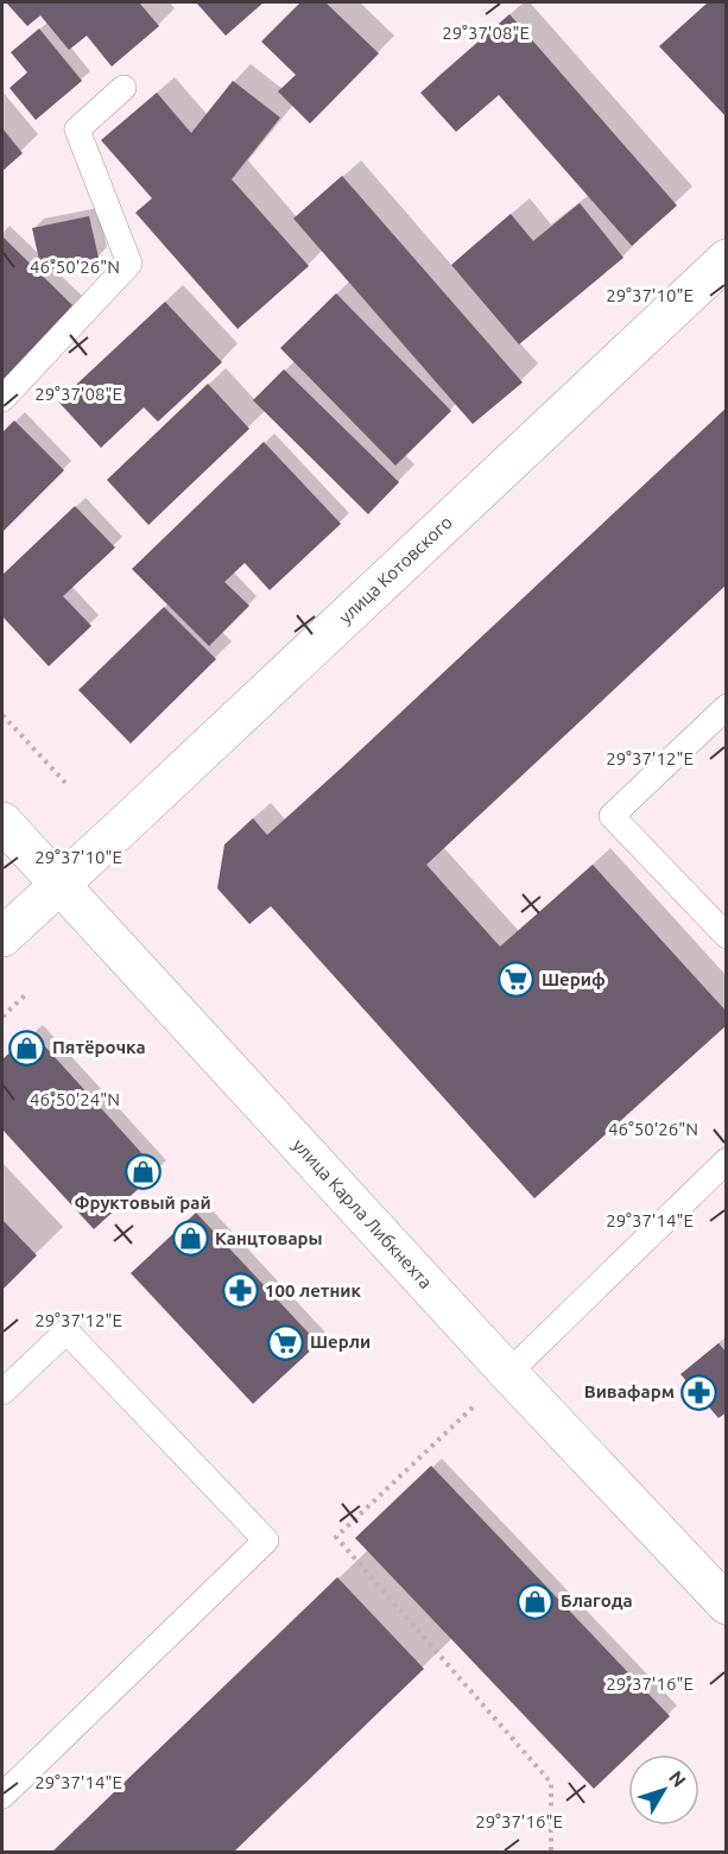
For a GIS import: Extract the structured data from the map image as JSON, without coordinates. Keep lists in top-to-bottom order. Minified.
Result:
{"streets":{"main road":["улица Котовского","улица Карла Либкнехта"]},"crossings":[["улица Котовского","улица Карла Либкнехта"]],"places":{"supermarket":["Шериф","Шерли"],"shop":["Пятёрочка","Фруктовый рай","Канцтовары","Благода"],"pharmacy":["100 летник","Вивафарм"]},"north":"top right","coordinates":["29°37'08\"E","46°50'26\"N","29°37'10\"E","29°37'12\"E","46°50'24\"N","29°37'14\"E","29°37'16\"E"]}
